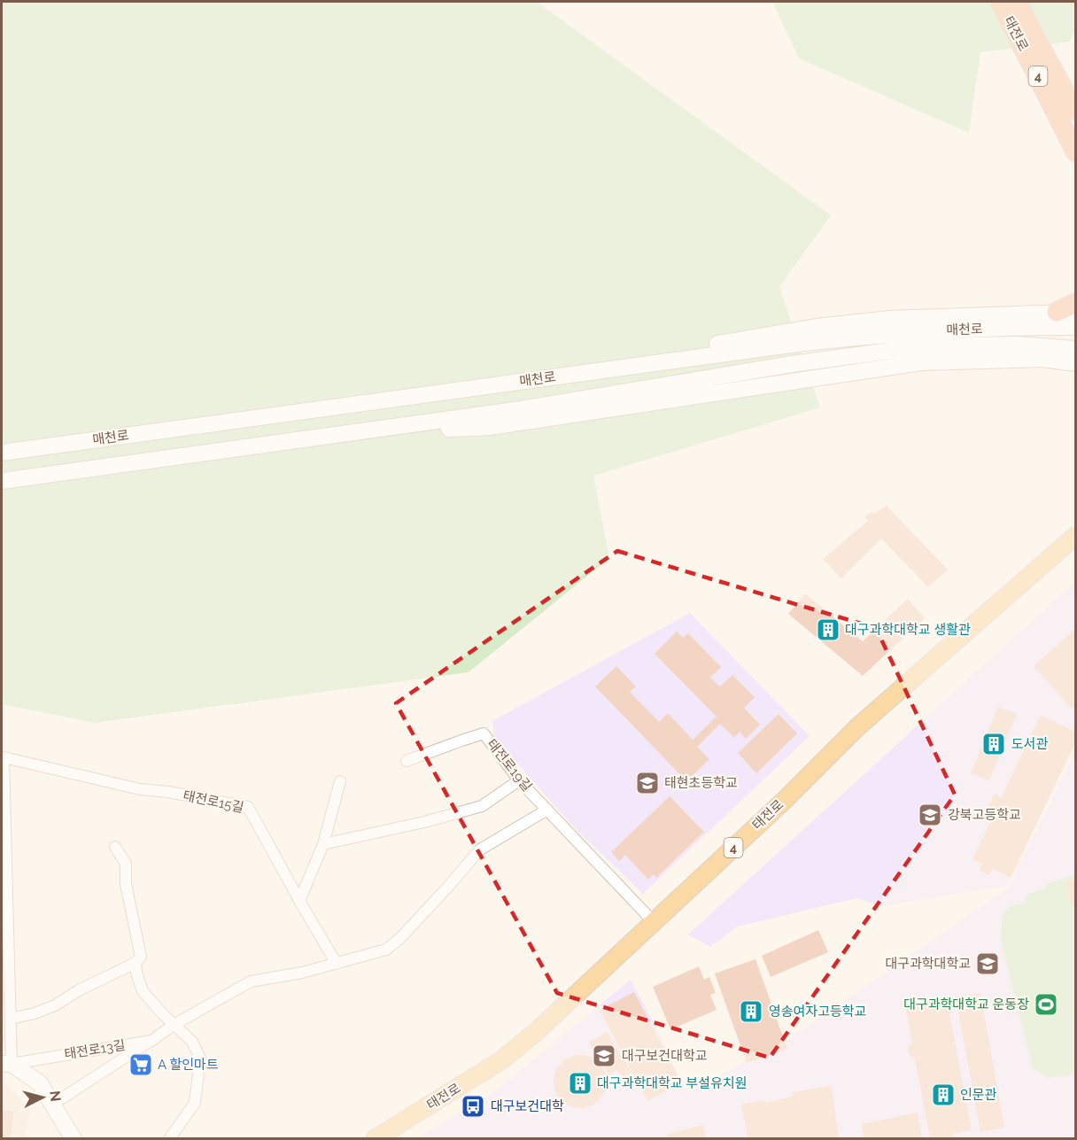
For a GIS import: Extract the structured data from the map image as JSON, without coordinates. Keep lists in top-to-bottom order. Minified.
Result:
{"streets":{"highway":["태전로","4"],"main road":["매천로"],"street":["태전로19길","태전로15길","태전로13길"]},"crossings":[["태전로","태전로19길"]],"places":{"building":["대구과학대학교 생활관","도서관","영송여자고등학교","대구과학대학교 부설유치원","인문관"],"school or university":["태현초등학교","강북고등학교","대구과학대학교","대구보건대학교"],"sports":["대구과학대학교 운동장"],"supermarket":["A 할인마트"],"bus stop":["대구보건대학"]},"north":"right"}
